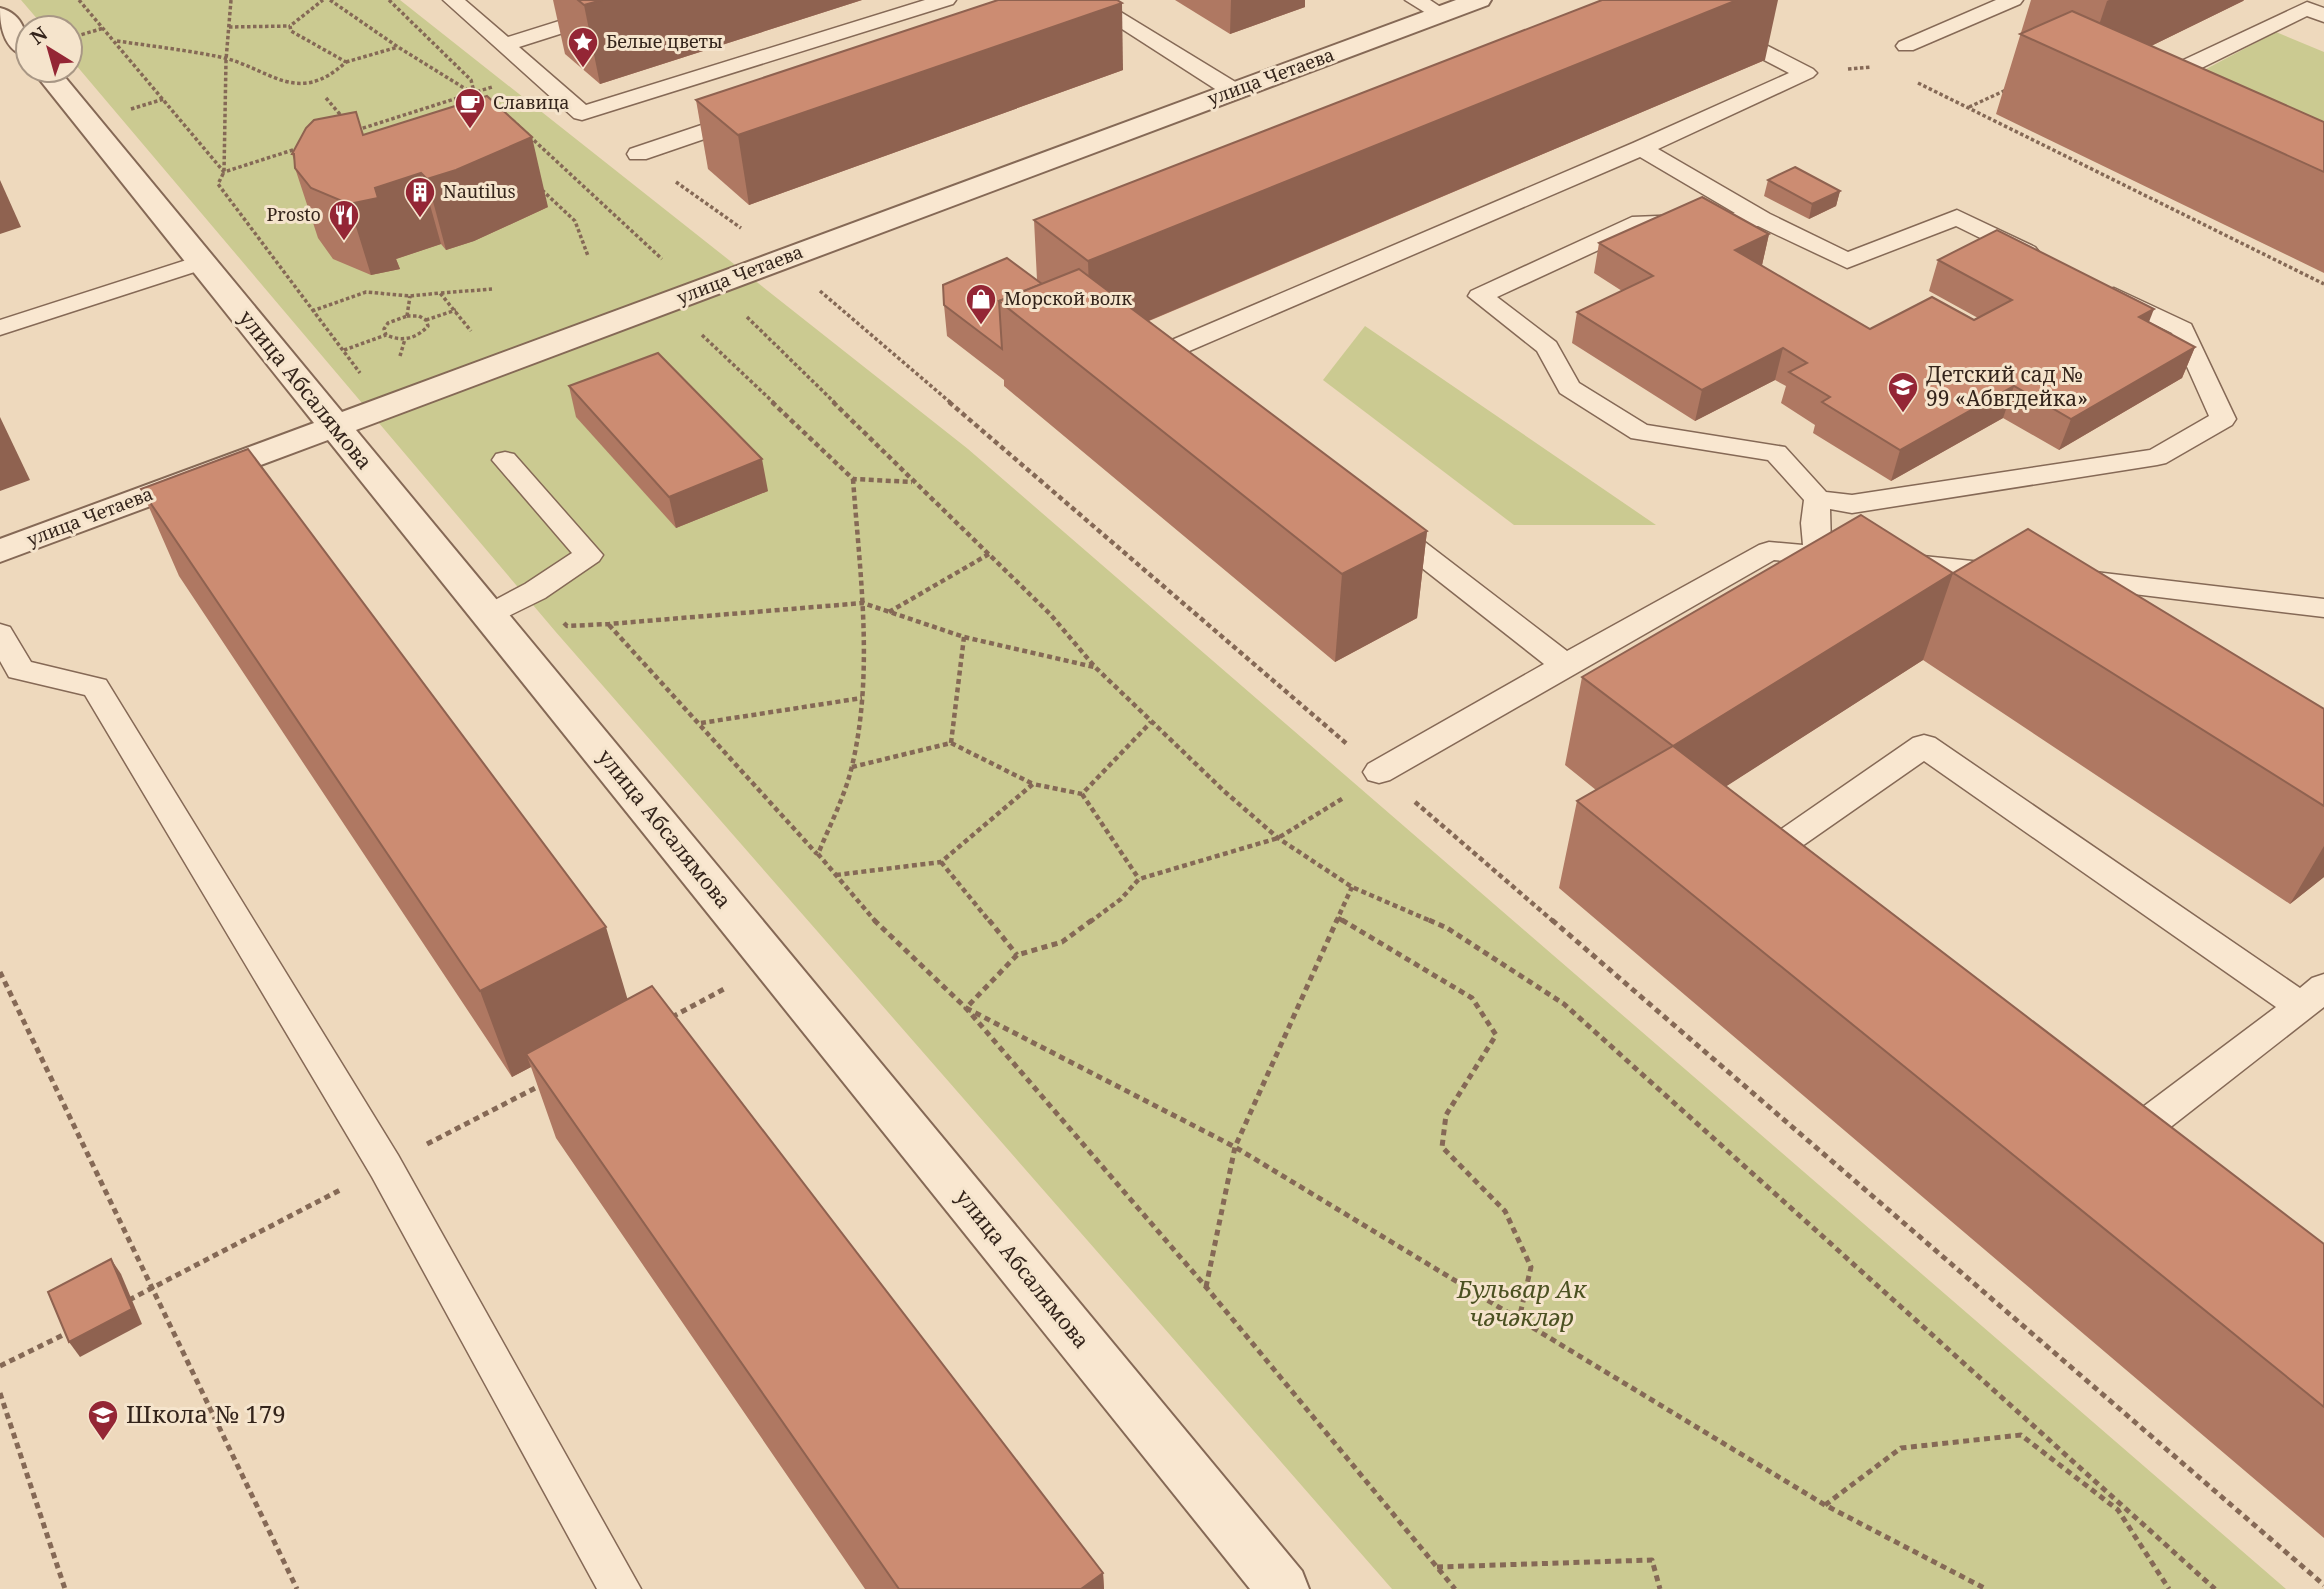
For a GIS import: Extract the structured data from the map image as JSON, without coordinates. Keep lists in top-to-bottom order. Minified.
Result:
{"streets":{"street":["улица Четаева","улица Абсалямова"]},"crossings":[["улица Четаева","улица Абсалямова"]],"parks":["Бульвар Ак чәчәкләр"],"places":{"place":["Белые цветы"],"cafe":["Славица"],"building":["Nautilus"],"restaurant":["Prosto"],"shop":["Морской волк"],"school or university":["Детский сад № 99 «Абвгдейка»","Школа № 179"]},"north":"top left"}
